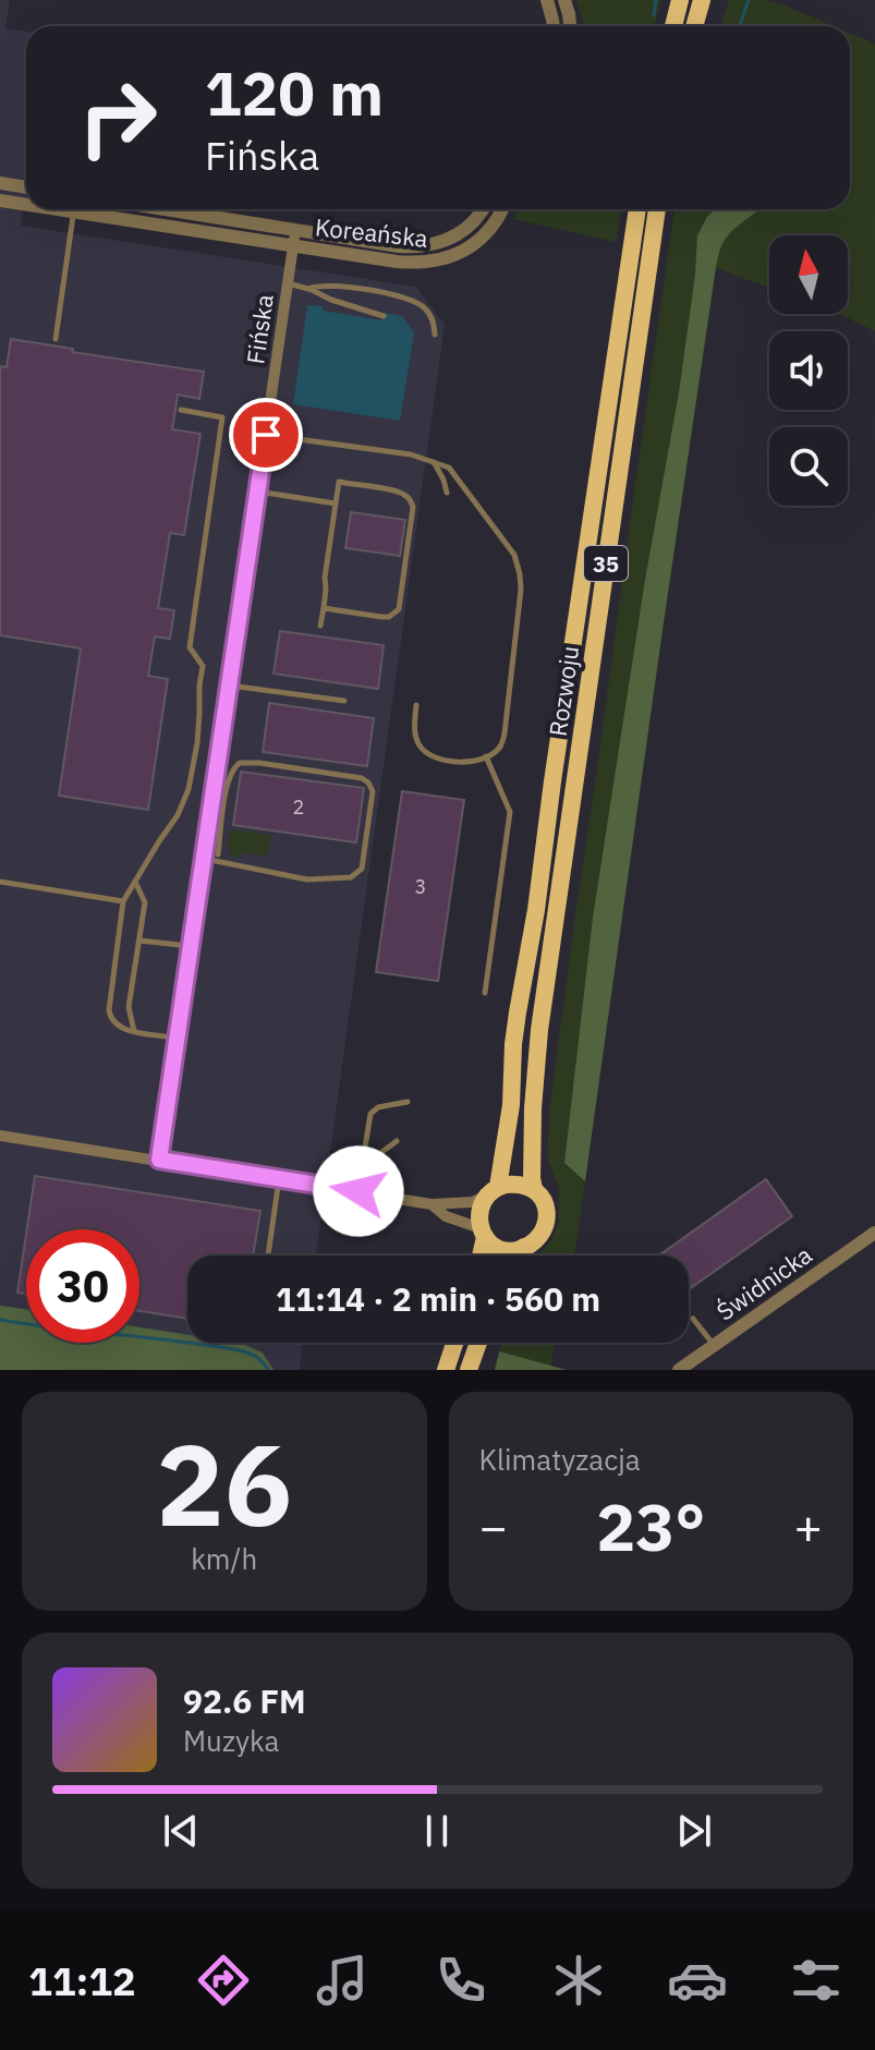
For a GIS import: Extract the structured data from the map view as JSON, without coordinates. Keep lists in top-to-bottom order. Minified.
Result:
{"streets":{"main road":["35","Rozwoju"],"street":["Koreańska","Fińska","Świdnicka"]},"crossings":[["Koreańska","Fińska"],["35","Rozwoju"]],"house_numbers":["2","3"],"north":"top","page":{"turn":["120 m","Fińska"],"limit":"30","trip":"11:14 · 2 min · 560 m","tile":[["26","km/h"],"Klimatyzacja"],"heat":["−","23°","+"],"song":["92.6 FM","Muzyka"],"tabs":"11:12"}}
